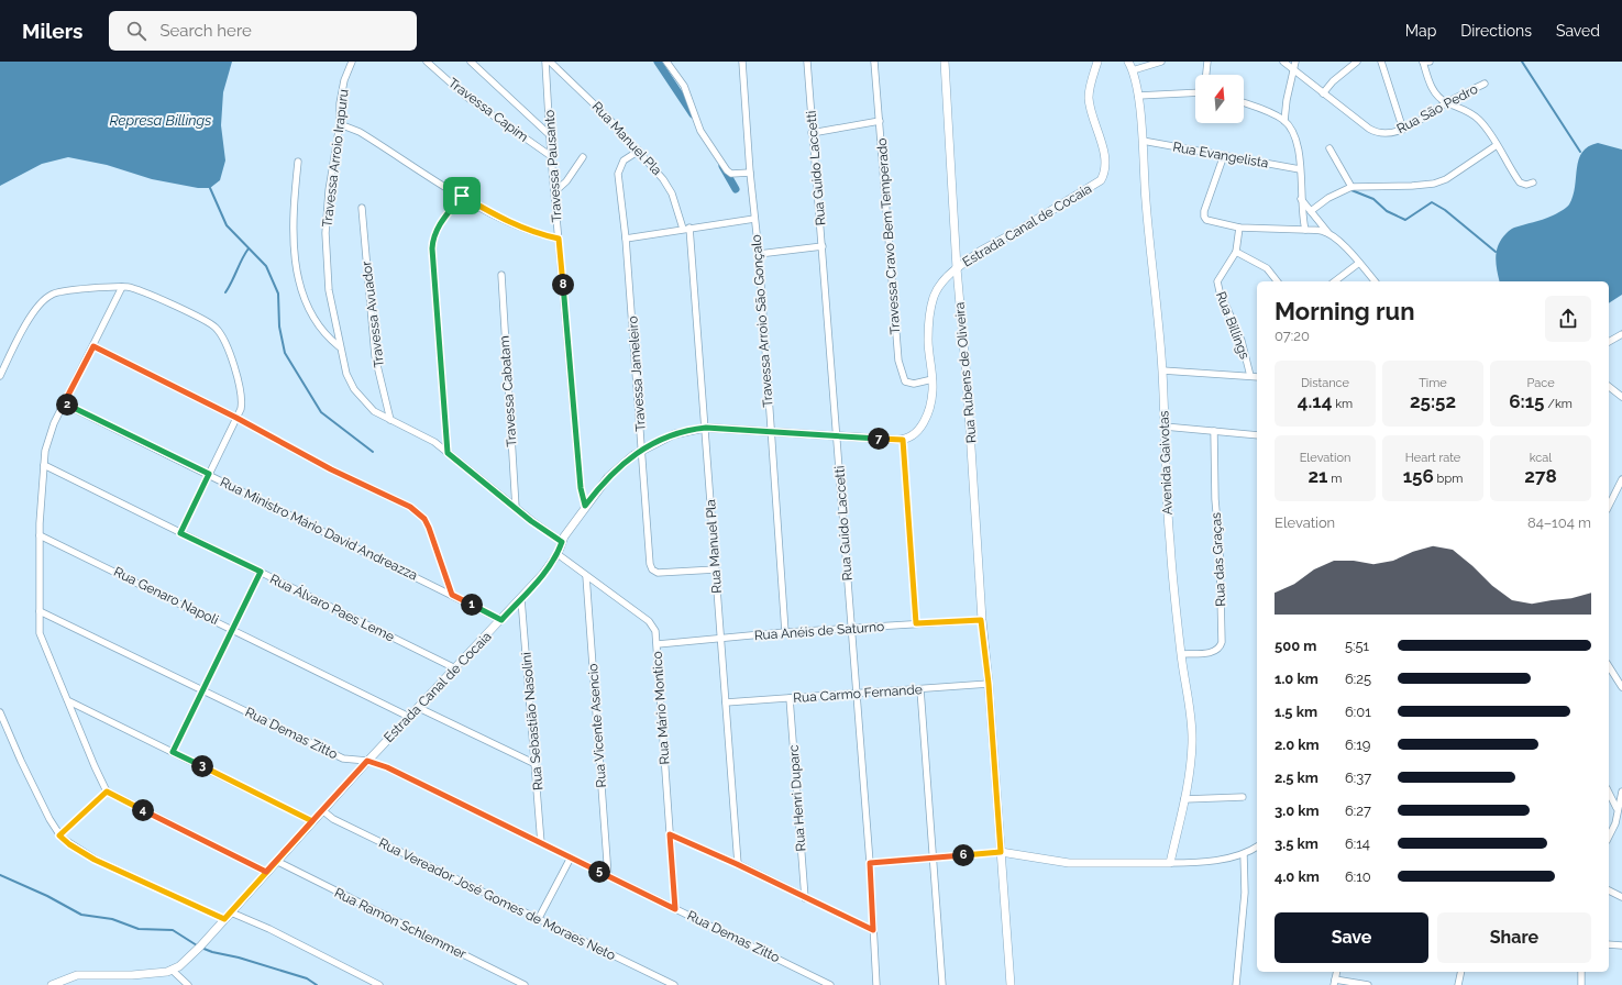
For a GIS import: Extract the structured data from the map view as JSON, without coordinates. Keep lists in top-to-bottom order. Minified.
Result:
{"streets":{"main road":["Estrada Canal de Cocaia","Rua Rubens de Oliveira","Avenida Gaivotas"],"street":["Rua São Pedro","Travessa Capim","Rua Manuel Pla","Rua Evangelista","Travessa Arroio Irapuru","Travessa Pausanto","Rua Guido Laccetti","Travessa Cravo Bem Temperado","Travessa Avuador","Travessa Arroio São Gonçalo","Rua Billings","Travessa Jameleiro","Travessa Cabatam","Rua Ministro Mário David Andreazza","Rua das Graças","Rua Genaro Napoli","Rua Álvaro Paes Leme","Rua Anéis de Saturno","Rua Carmo Fernande","Rua Mário Montico","Rua Sebastião Nasolini","Rua Vicente Asencio","Rua Demas Zitto","Rua Henri Duparc","Rua Vereador José Gomes de Moraes Neto","Rua Ramon Schlemmer"]},"crossings":[["Travessa Capim","Travessa Pausanto"],["Rua Manuel Pla","Estrada Canal de Cocaia"],["Rua Manuel Pla","Travessa Jameleiro"],["Rua Manuel Pla","Rua Anéis de Saturno"],["Rua Manuel Pla","Rua Carmo Fernande"],["Rua Evangelista","Avenida Gaivotas"],["Travessa Arroio Irapuru","Estrada Canal de Cocaia"],["Travessa Arroio Irapuru","Travessa Avuador"],["Travessa Arroio Irapuru","Travessa Cabatam"],["Travessa Pausanto","Estrada Canal de Cocaia"],["Rua Guido Laccetti","Estrada Canal de Cocaia"],["Rua Guido Laccetti","Rua Anéis de Saturno"],["Rua Guido Laccetti","Rua Carmo Fernande"],["Estrada Canal de Cocaia","Travessa Cravo Bem Temperado"],["Estrada Canal de Cocaia","Travessa Arroio São Gonçalo"],["Estrada Canal de Cocaia","Rua Rubens de Oliveira"],["Estrada Canal de Cocaia","Travessa Jameleiro"],["Estrada Canal de Cocaia","Rua Ministro Mário David Andreazza"],["Estrada Canal de Cocaia","Rua Genaro Napoli"],["Estrada Canal de Cocaia","Rua Álvaro Paes Leme"],["Estrada Canal de Cocaia","Rua Mário Montico"],["Estrada Canal de Cocaia","Rua Sebastião Nasolini"],["Estrada Canal de Cocaia","Rua Demas Zitto"],["Estrada Canal de Cocaia","Rua Vereador José Gomes de Moraes Neto"],["Estrada Canal de Cocaia","Rua Ramon Schlemmer"],["Travessa Arroio São Gonçalo","Rua Anéis de Saturno"],["Rua Rubens de Oliveira","Rua Anéis de Saturno"],["Rua Rubens de Oliveira","Rua Carmo Fernande"],["Avenida Gaivotas","Rua das Graças"],["Rua Anéis de Saturno","Rua Mário Montico"],["Rua Carmo Fernande","Rua Henri Duparc"],["Rua Mário Montico","Rua Vicente Asencio"],["Rua Mário Montico","Rua Demas Zitto"],["Rua Sebastião Nasolini","Rua Demas Zitto"],["Rua Vicente Asencio","Rua Demas Zitto"]],"water":["Represa Billings"],"north":"top","page":{"header":"Milers","search":"Search here","nav":["Map","Directions","Saved"],"pins":["8","2","7","1","3","4","6","5"],"heading":["Morning run","07:20"],"stats":[["Distance","4.14 km"],["Time","25:52"],["Pace","6:15 /km"],["Elevation","21 m"],["Heart rate","156 bpm"],["kcal","278"]],"chart":["Elevation","84–104 m"],"list":[{"name":"500 m","note":"5:51"},{"name":"1.0 km","note":"6:25"},{"name":"1.5 km","note":"6:01"},{"name":"2.0 km","note":"6:19"},{"name":"2.5 km","note":"6:37"},{"name":"3.0 km","note":"6:27"},{"name":"3.5 km","note":"6:14"},{"name":"4.0 km","note":"6:10"}],"buttons":["Save","Share"]}}
